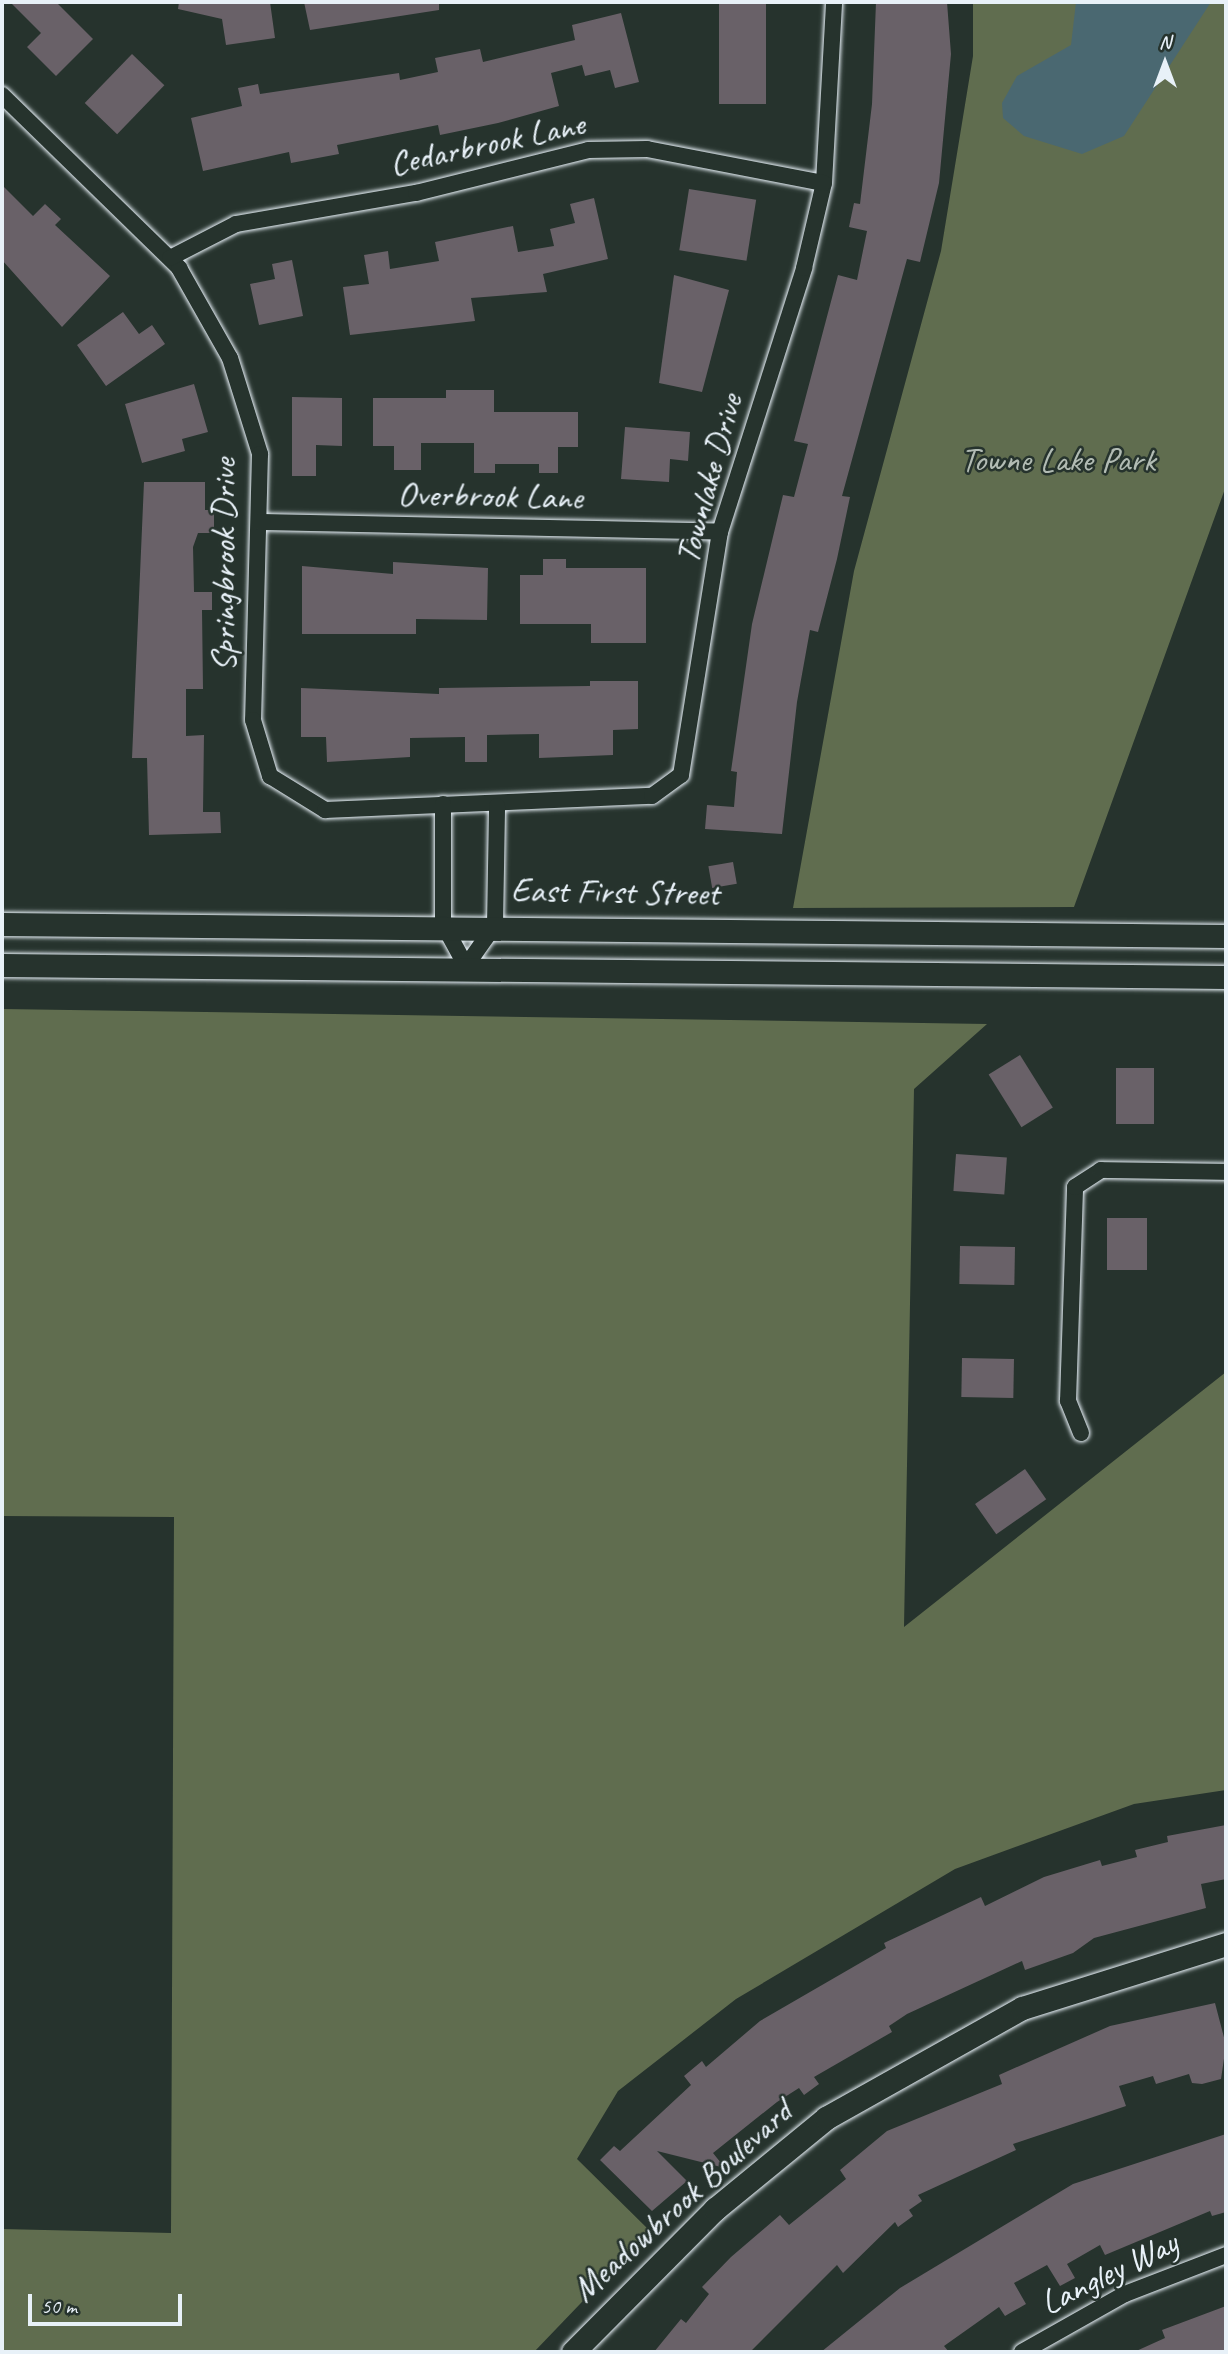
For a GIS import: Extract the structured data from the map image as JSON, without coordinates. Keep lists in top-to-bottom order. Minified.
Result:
{"streets":{"main road":["East First Street","Meadowbrook Boulevard"],"street":["Cedarbrook Lane","Townlake Drive","Overbrook Lane","Springbrook Drive","Langley Way"]},"crossings":[["Cedarbrook Lane","Townlake Drive"],["Cedarbrook Lane","Springbrook Drive"],["Townlake Drive","Overbrook Lane"],["Townlake Drive","Springbrook Drive"],["Overbrook Lane","Springbrook Drive"]],"parks":["Towne Lake Park"],"scale_bar":"50 m","north":"top"}
